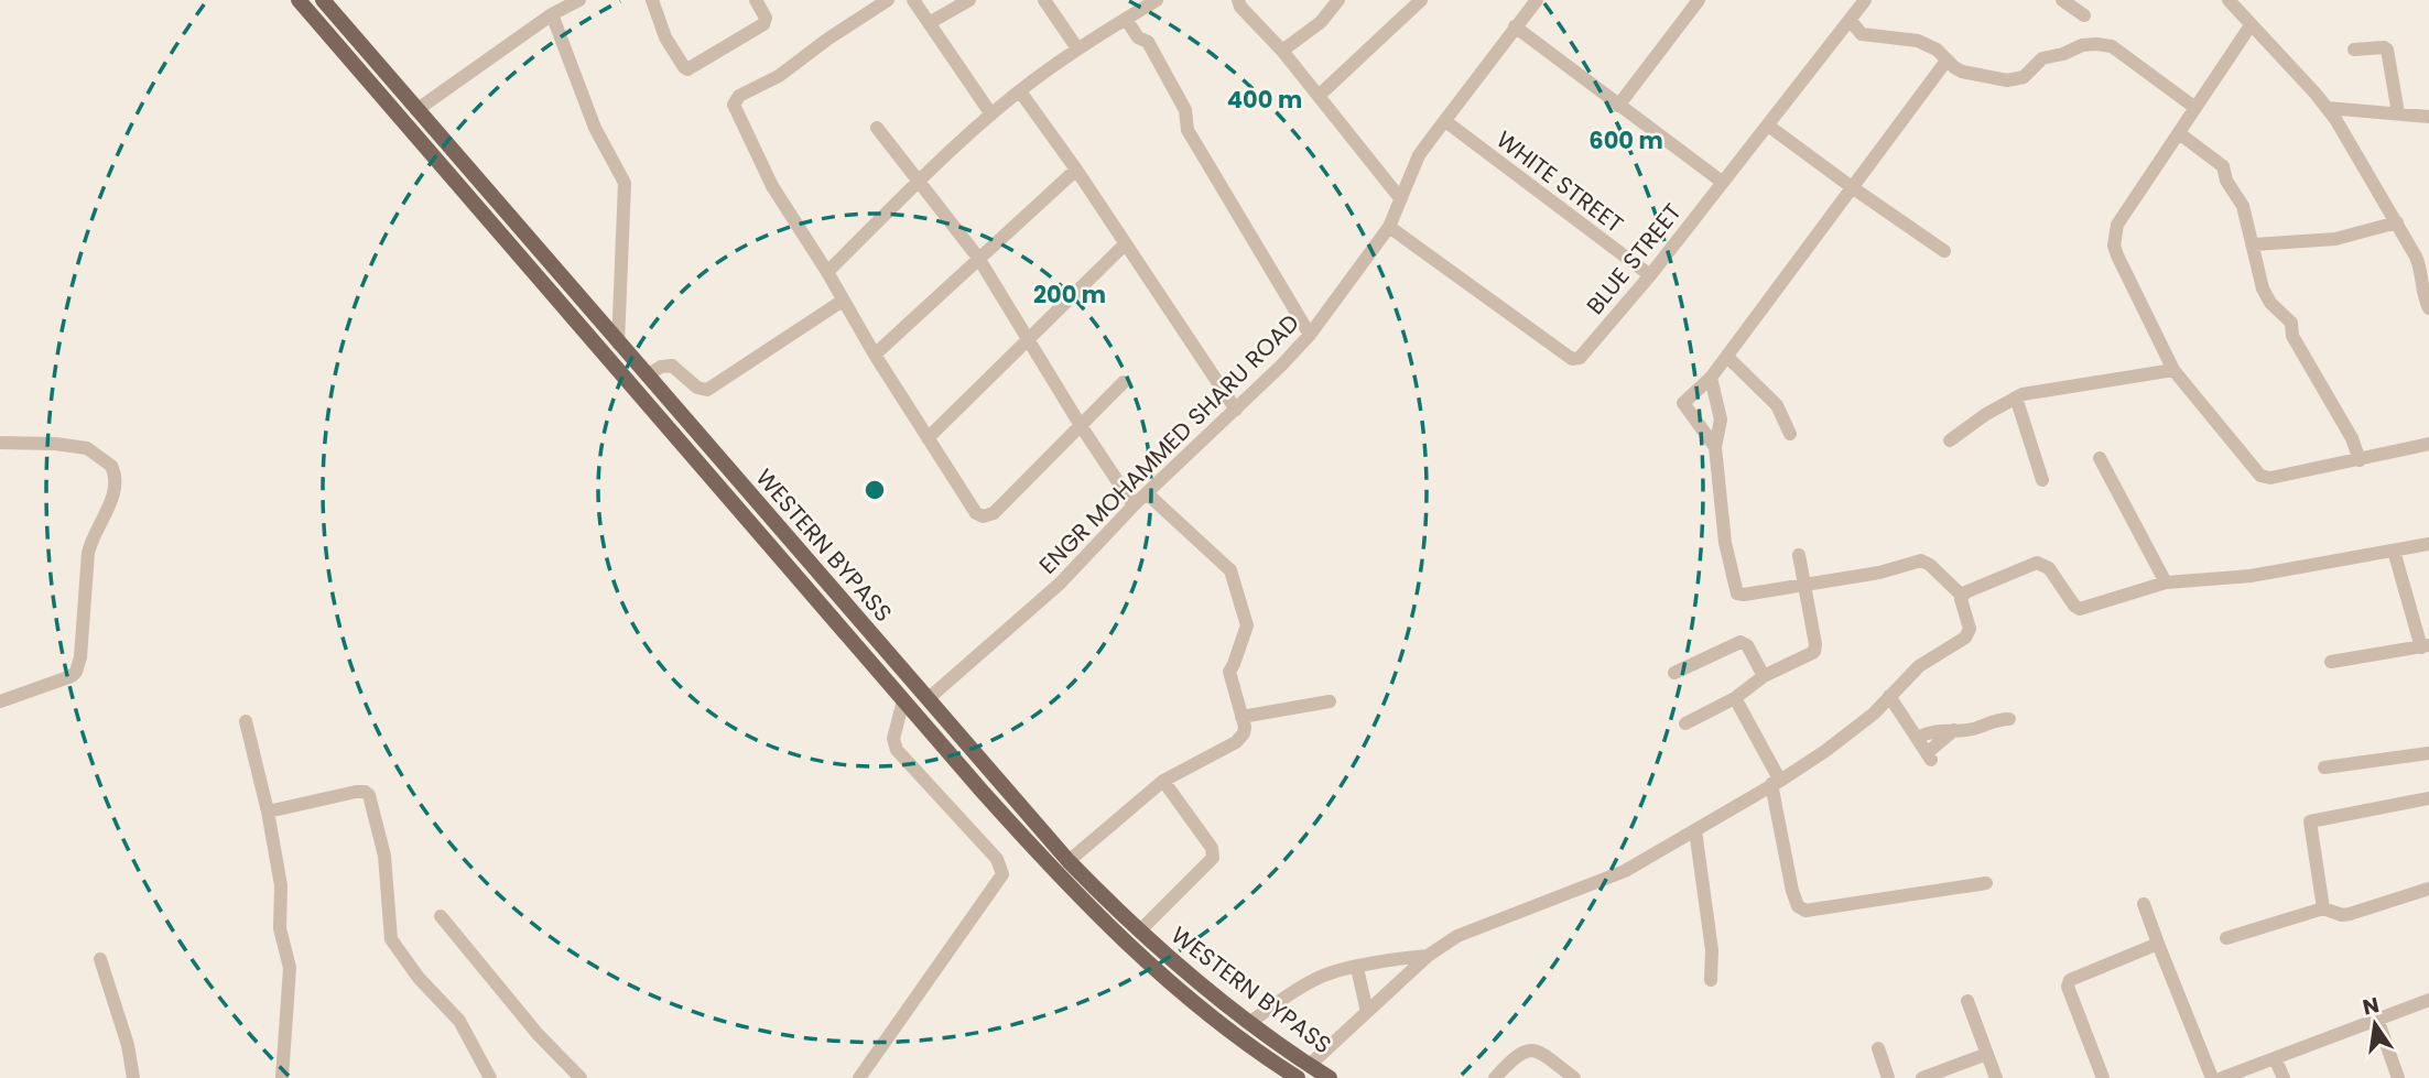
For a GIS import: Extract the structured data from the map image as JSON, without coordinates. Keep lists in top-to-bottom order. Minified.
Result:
{"streets":{"main road":["WESTERN BYPASS"],"street":["WHITE STREET","BLUE STREET","ENGR MOHAMMED SHARU ROAD"]},"crossings":[["WHITE STREET","BLUE STREET"],["WHITE STREET","ENGR MOHAMMED SHARU ROAD"],["BLUE STREET","ENGR MOHAMMED SHARU ROAD"],["ENGR MOHAMMED SHARU ROAD","WESTERN BYPASS"]],"north":"top","rings":["400 m","600 m","200 m"]}
